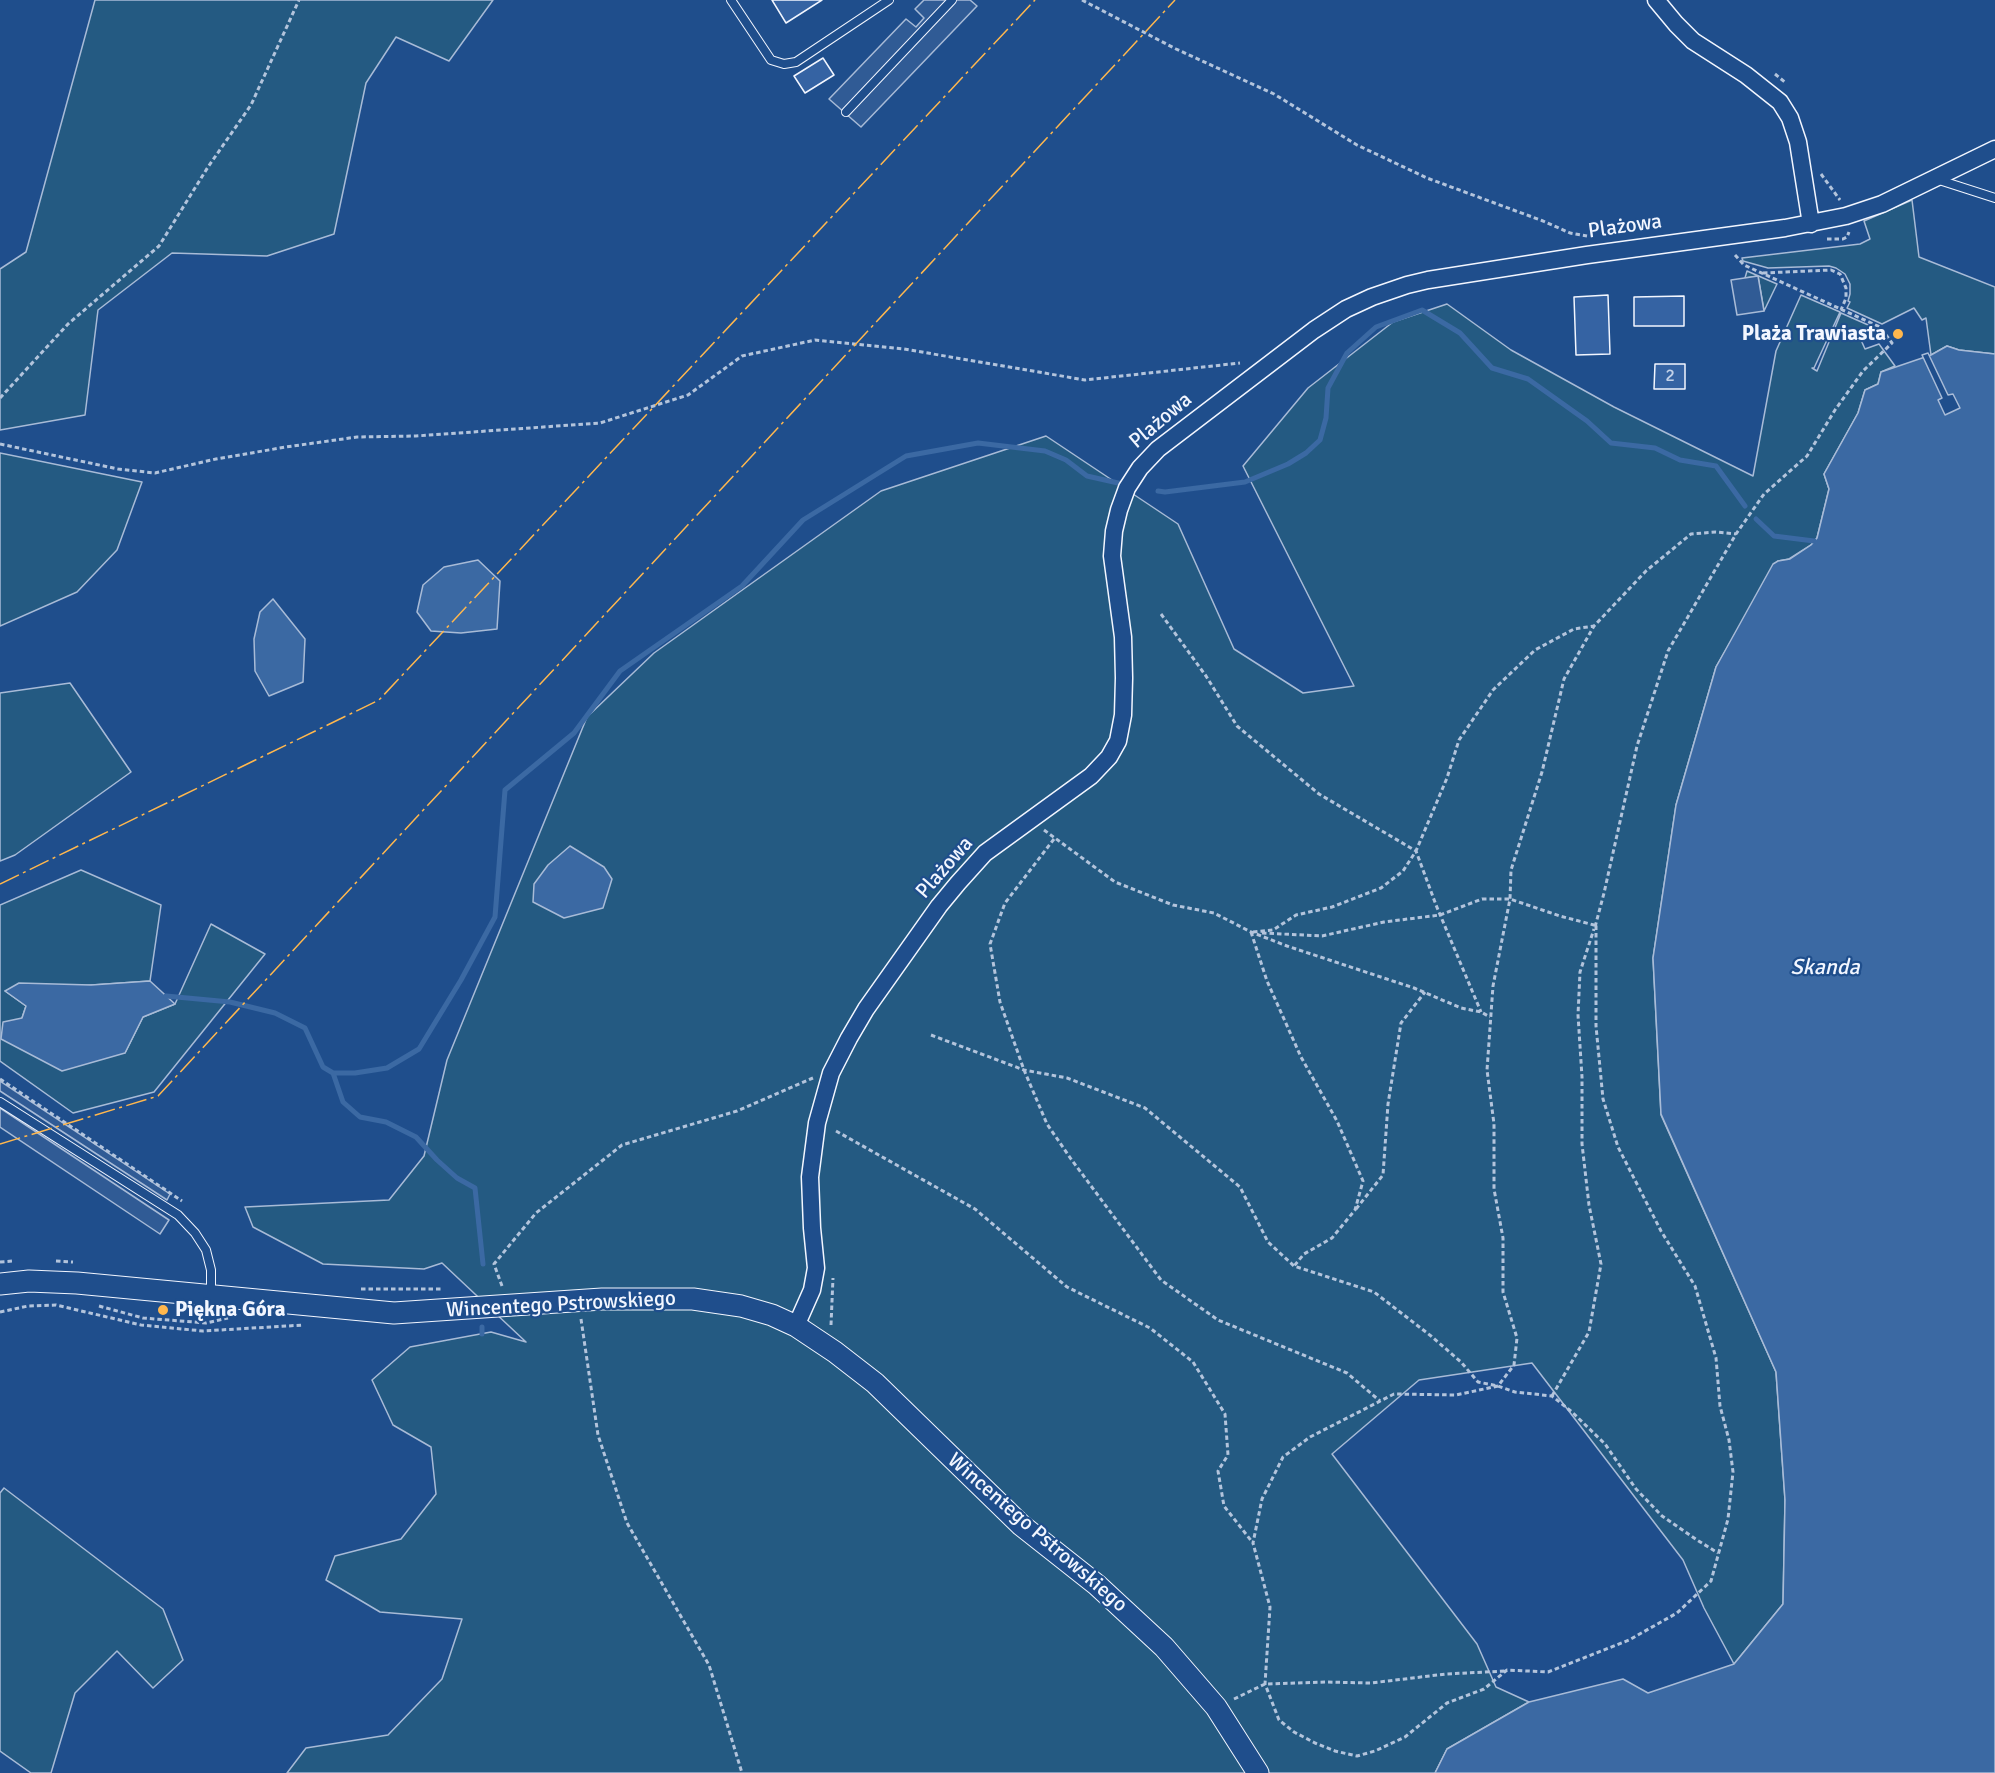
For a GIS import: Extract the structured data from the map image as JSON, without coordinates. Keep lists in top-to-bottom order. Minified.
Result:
{"streets":{"street":["Plażowa","Wincentego Pstrowskiego"]},"crossings":[["Plażowa","Wincentego Pstrowskiego"]],"water":["Skanda"],"places":["Plaża Trawiasta","Piękna Góra"],"house_numbers":["2"]}
